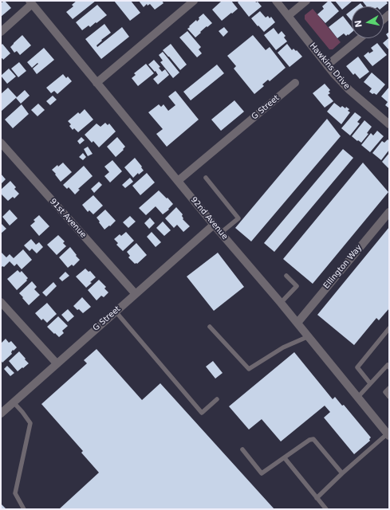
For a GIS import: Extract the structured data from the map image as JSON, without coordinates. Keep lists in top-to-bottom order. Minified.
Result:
{"streets":{"street":["Hawkins Drive","G Street","91st Avenue","92nd Avenue","Ellington Way"]},"crossings":[["G Street","91st Avenue"],["G Street","92nd Avenue"],["92nd Avenue","Ellington Way"]],"north":"left"}
